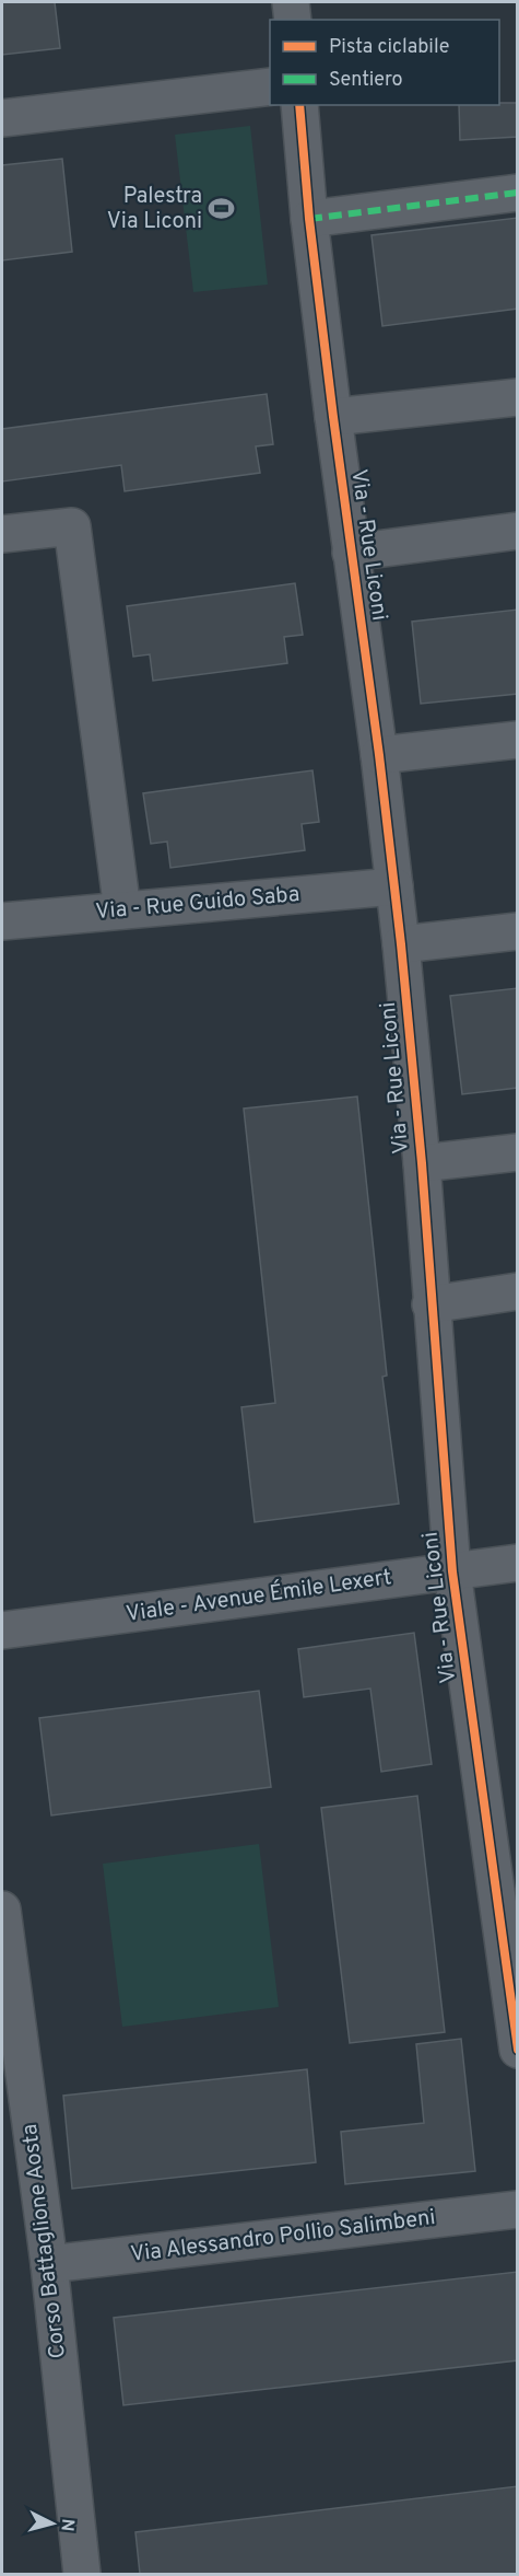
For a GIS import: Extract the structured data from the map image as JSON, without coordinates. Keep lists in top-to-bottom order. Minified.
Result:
{"streets":{"street":["Via - Rue Liconi","Via - Rue Guido Saba","Viale - Avenue Émile Lexert","Via Alessandro Pollio Salimbeni","Corso Battaglione Aosta"]},"crossings":[["Via - Rue Liconi","Via - Rue Guido Saba"],["Via - Rue Liconi","Viale - Avenue Émile Lexert"],["Via Alessandro Pollio Salimbeni","Corso Battaglione Aosta"]],"places":{"sports":["Palestra Via Liconi"]},"legend":["Pista ciclabile","Sentiero"],"north":"right"}
